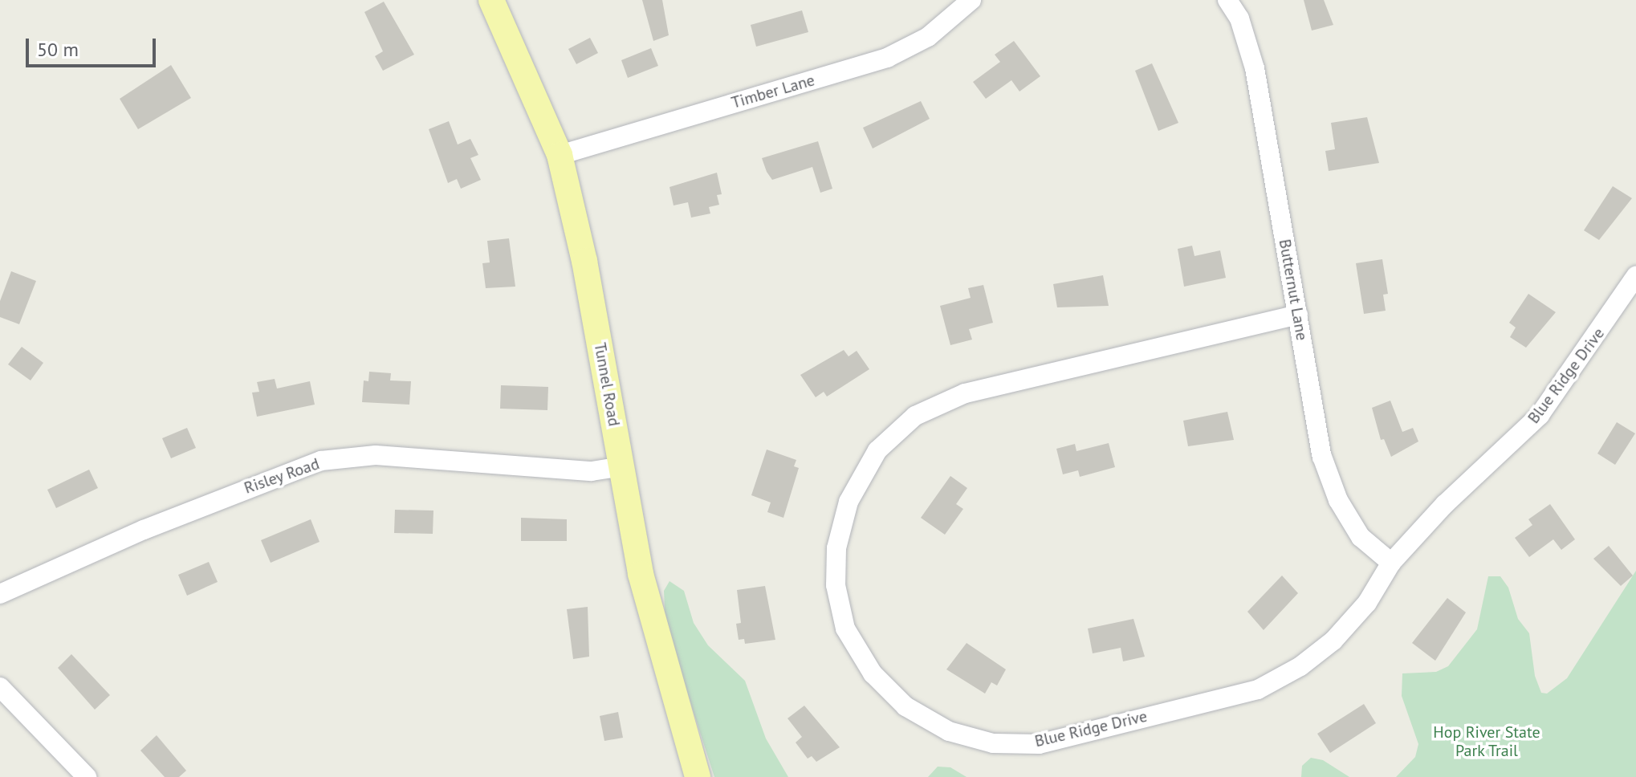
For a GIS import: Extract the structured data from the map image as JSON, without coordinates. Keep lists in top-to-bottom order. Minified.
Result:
{"streets":{"main road":["Tunnel Road"],"street":["Timber Lane","Butternut Lane","Blue Ridge Drive","Risley Road"]},"crossings":[["Timber Lane","Tunnel Road"],["Butternut Lane","Blue Ridge Drive"],["Tunnel Road","Risley Road"]],"parks":["Hop River State Park Trail"],"scale_bar":"50 m"}
